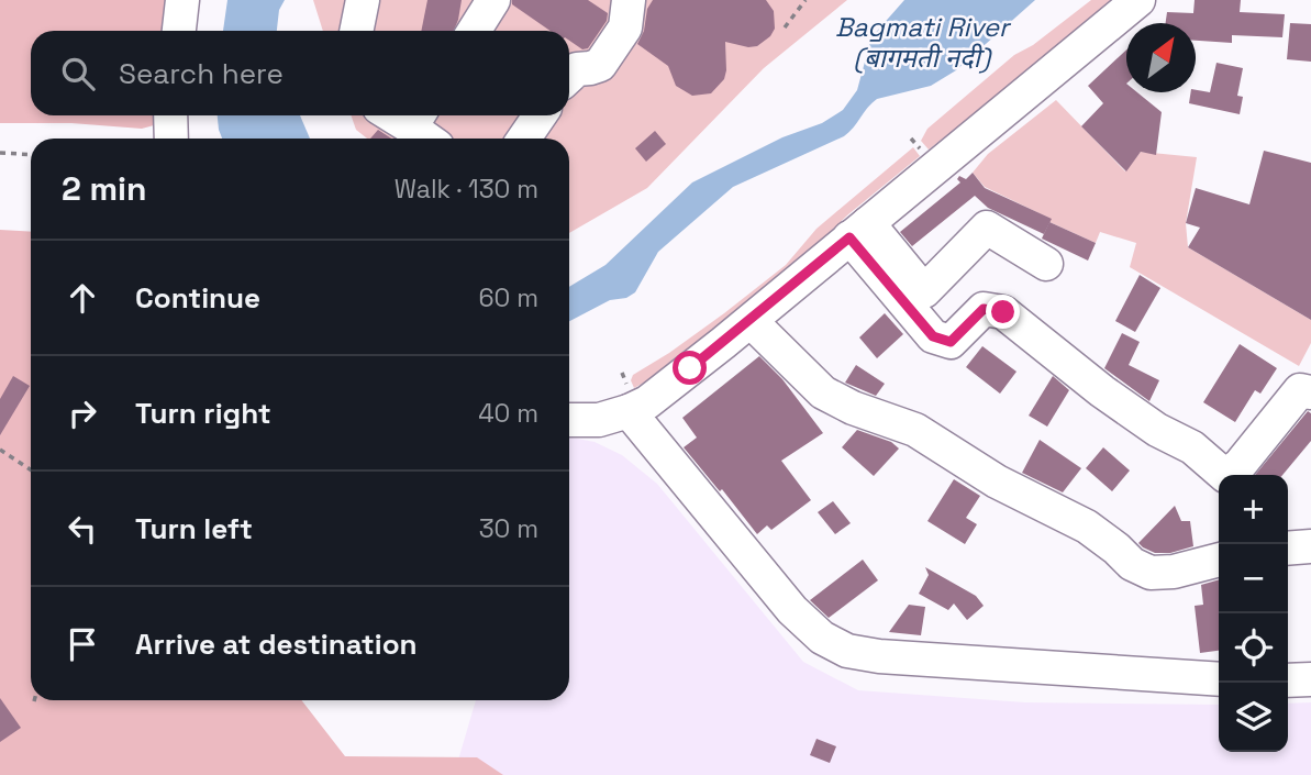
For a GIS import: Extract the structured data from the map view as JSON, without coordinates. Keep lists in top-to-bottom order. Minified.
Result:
{"water":["Bagmati River (बागमती नदी)"],"north":"top right","page":{"search":"Search here","heading":["2 min","Walk · 130 m"],"list":[["Continue","60 m"],["Turn right","40 m"],["Turn left","30 m"],"Arrive at destination"],"map_buttons":["+","−"]}}
